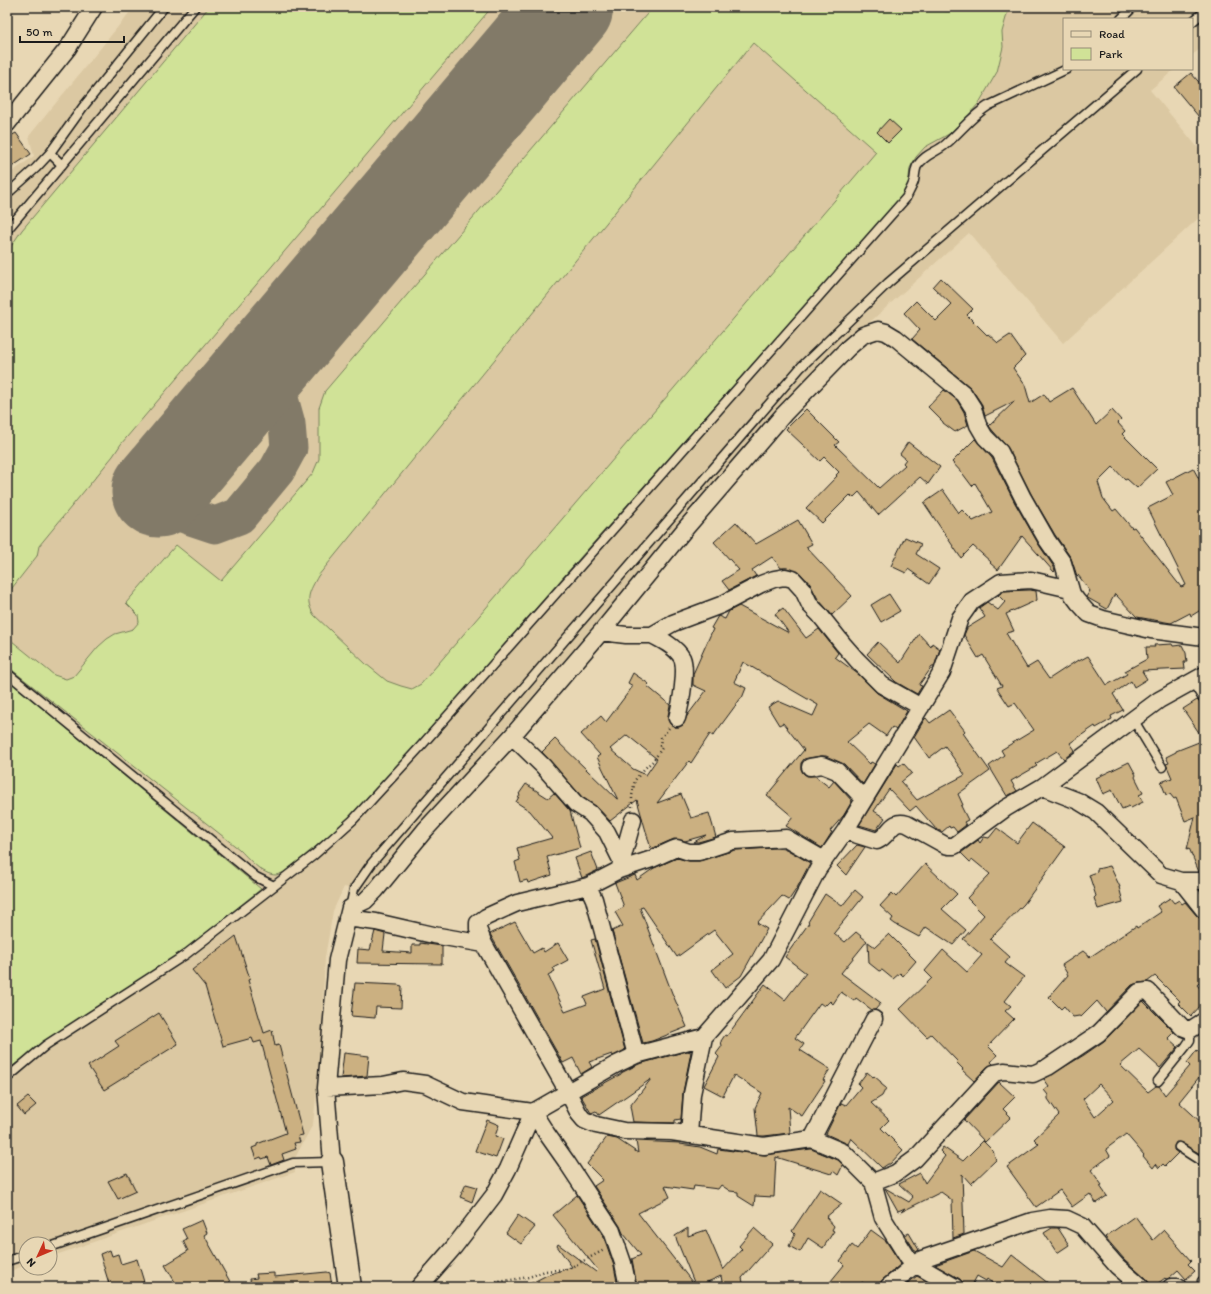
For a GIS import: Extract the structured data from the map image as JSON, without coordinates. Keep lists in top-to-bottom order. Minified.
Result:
{"legend":["Road","Park"],"scale_bar":"50 m","north":"bottom left"}
